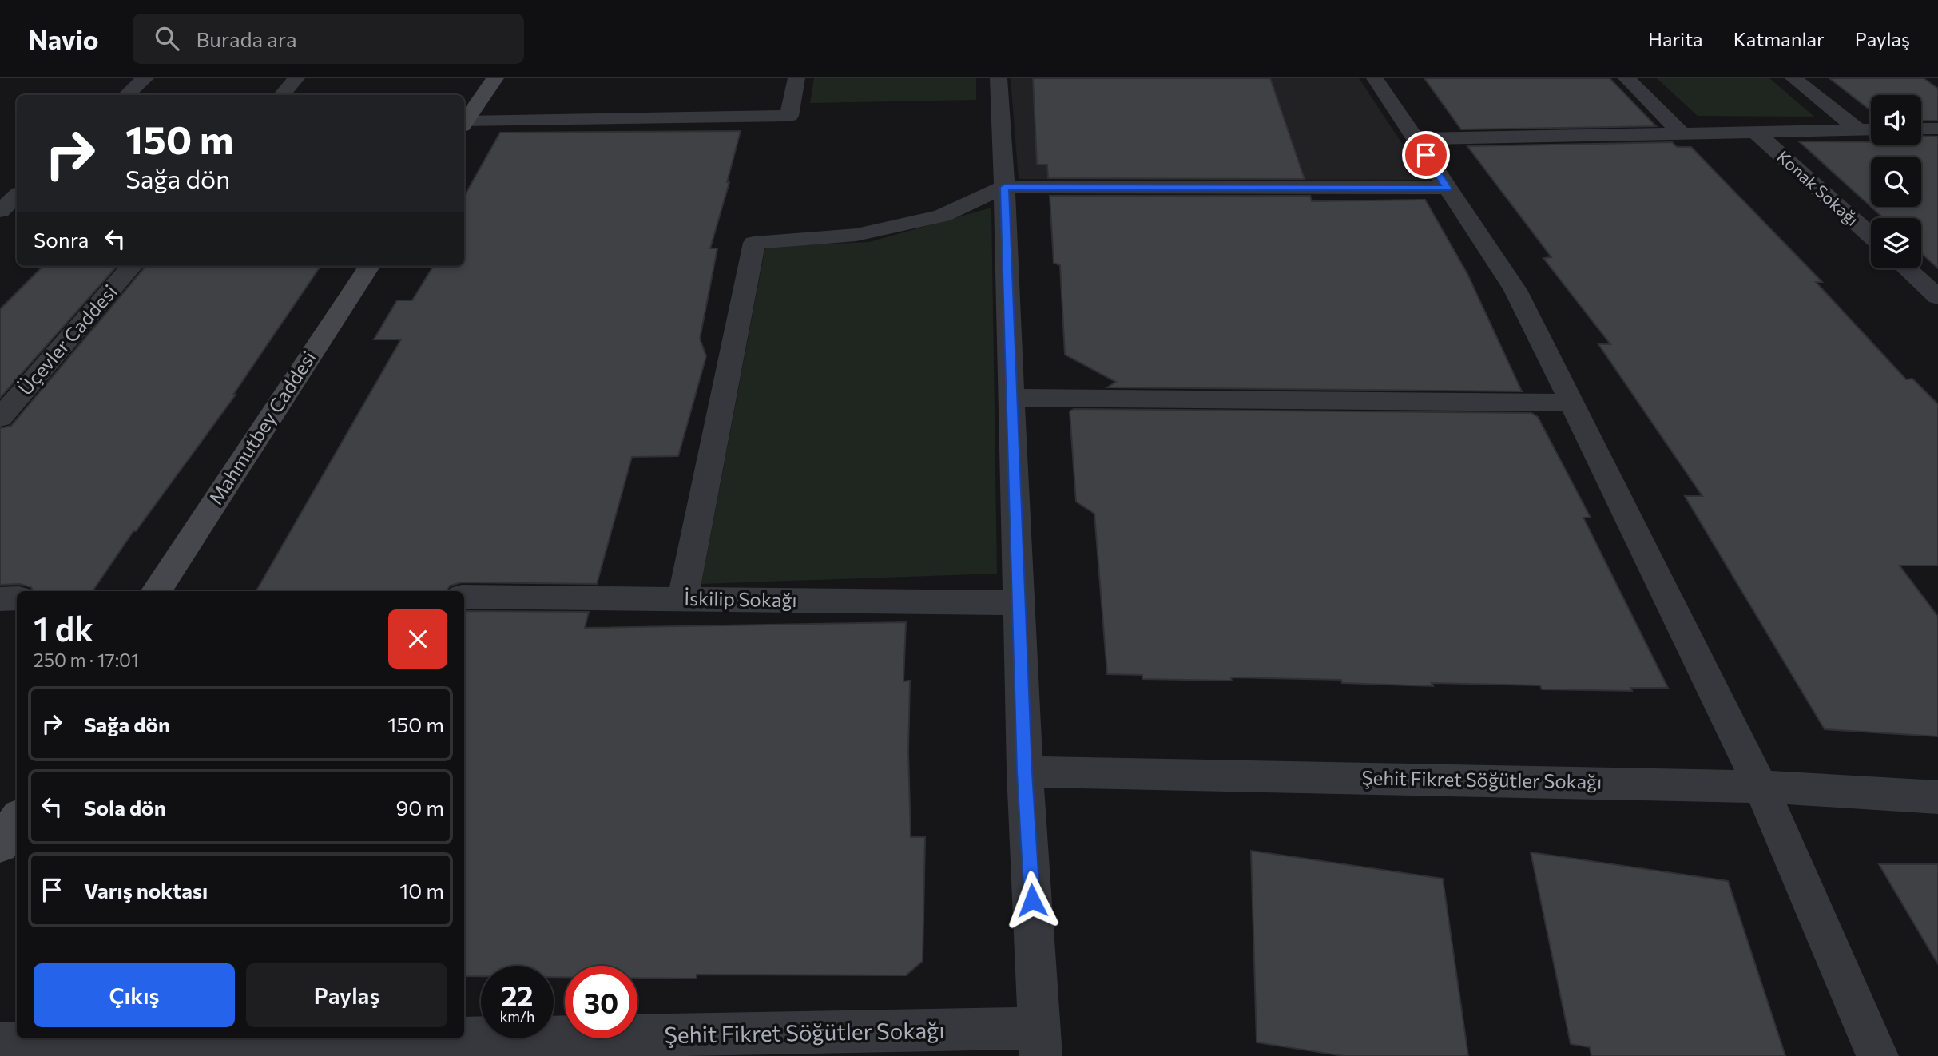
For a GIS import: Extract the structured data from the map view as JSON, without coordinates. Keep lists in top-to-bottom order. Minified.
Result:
{"streets":{"main road":["Mahmutbey Caddesi"],"street":["Konak Sokağı","Üçevler Caddesi","İskilip Sokağı","Şehit Fikret Söğütler Sokağı"]},"page":{"header":"Navio","search":"Burada ara","nav":["Harita","Katmanlar","Paylaş"],"turn":["150 m","Sağa dön"],"then":"Sonra","heading":["1 dk","250 m · 17:01"],"list":[{"name":"Sağa dön","value":"150 m"},{"name":"Sola dön","value":"90 m"},{"name":"Varış noktası","value":"10 m"}],"buttons":["Çıkış","Paylaş"],"speed":"22 km/h","limit":"30"}}
